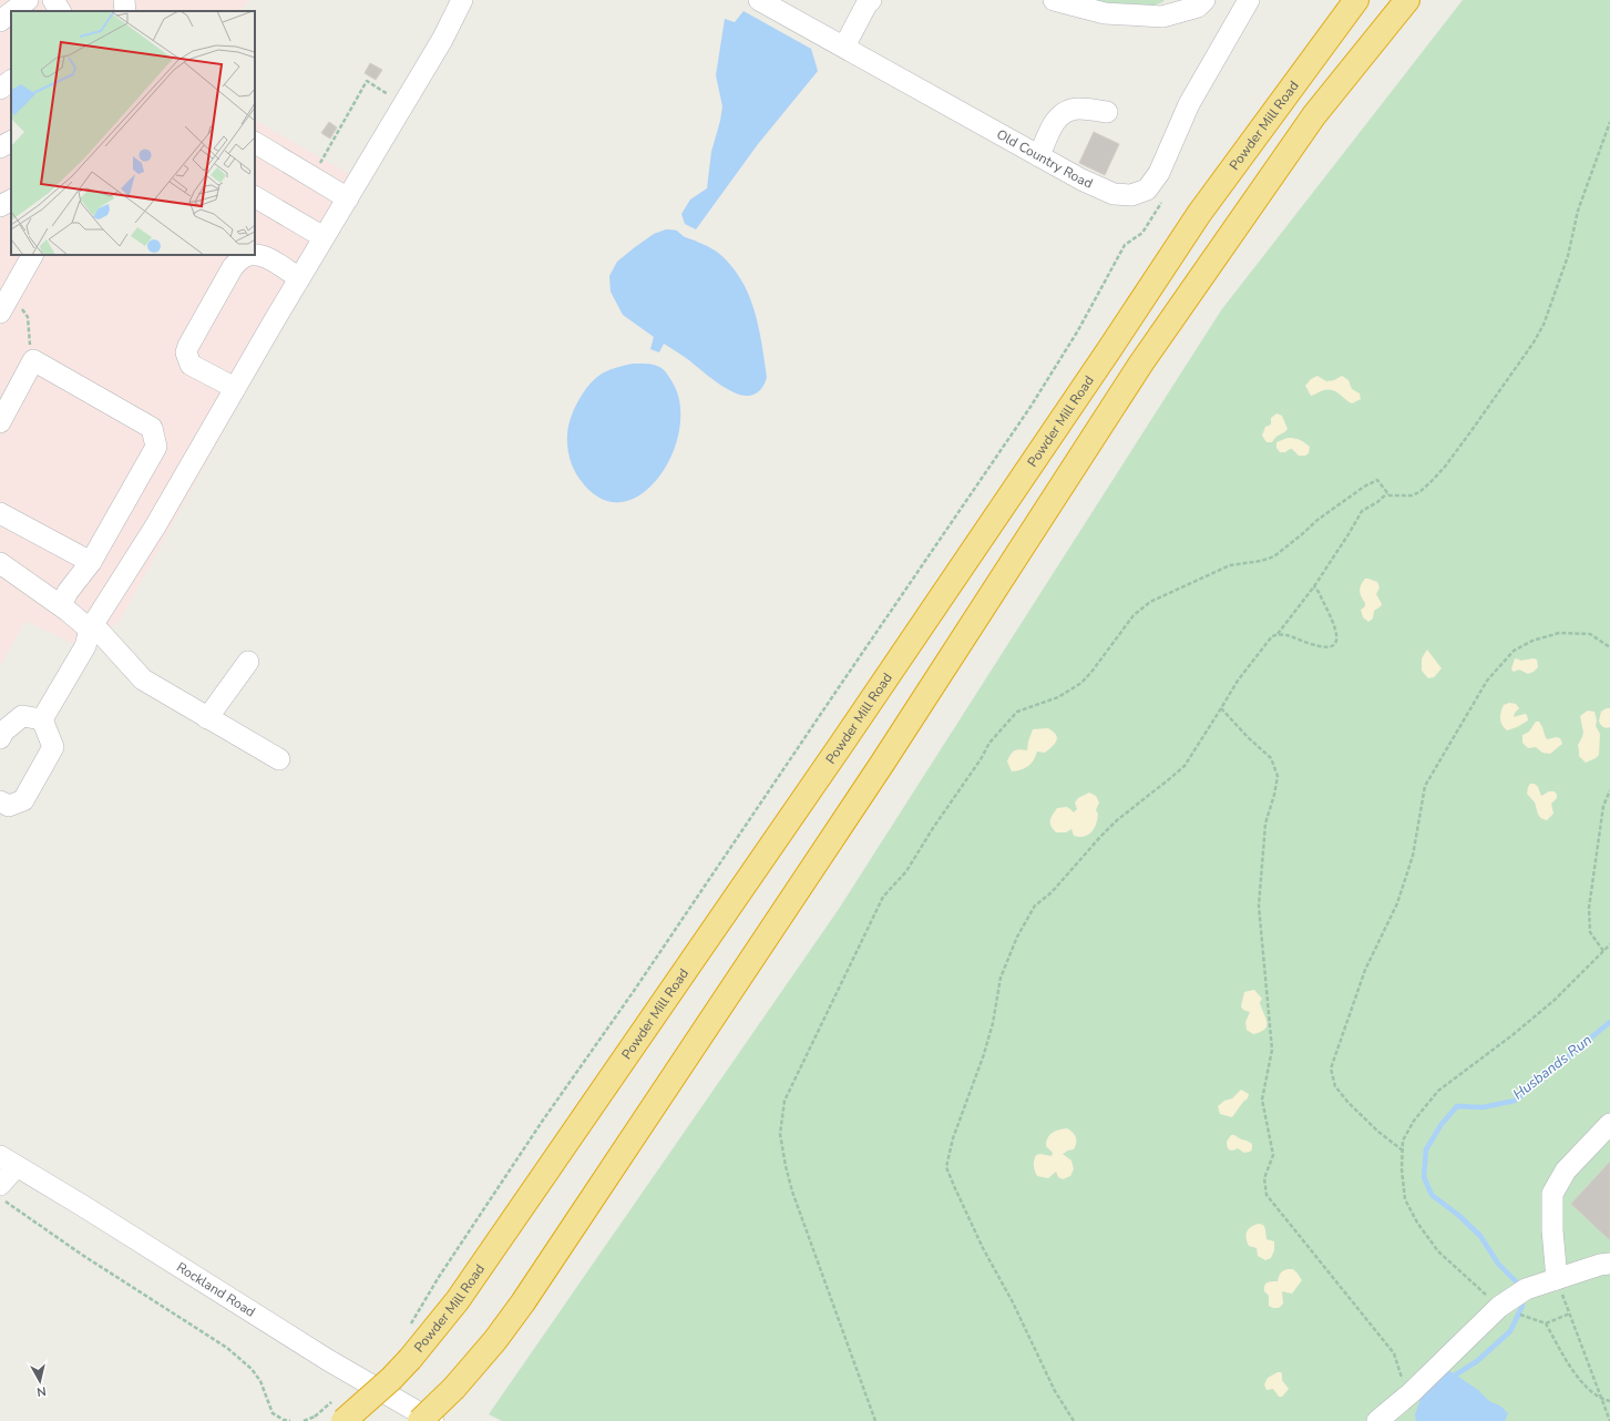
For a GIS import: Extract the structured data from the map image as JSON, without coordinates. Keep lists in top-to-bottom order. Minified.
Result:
{"streets":{"highway":["Powder Mill Road"],"street":["Old Country Road","Rockland Road"]},"water":["Husbands Run"],"north":"bottom"}
